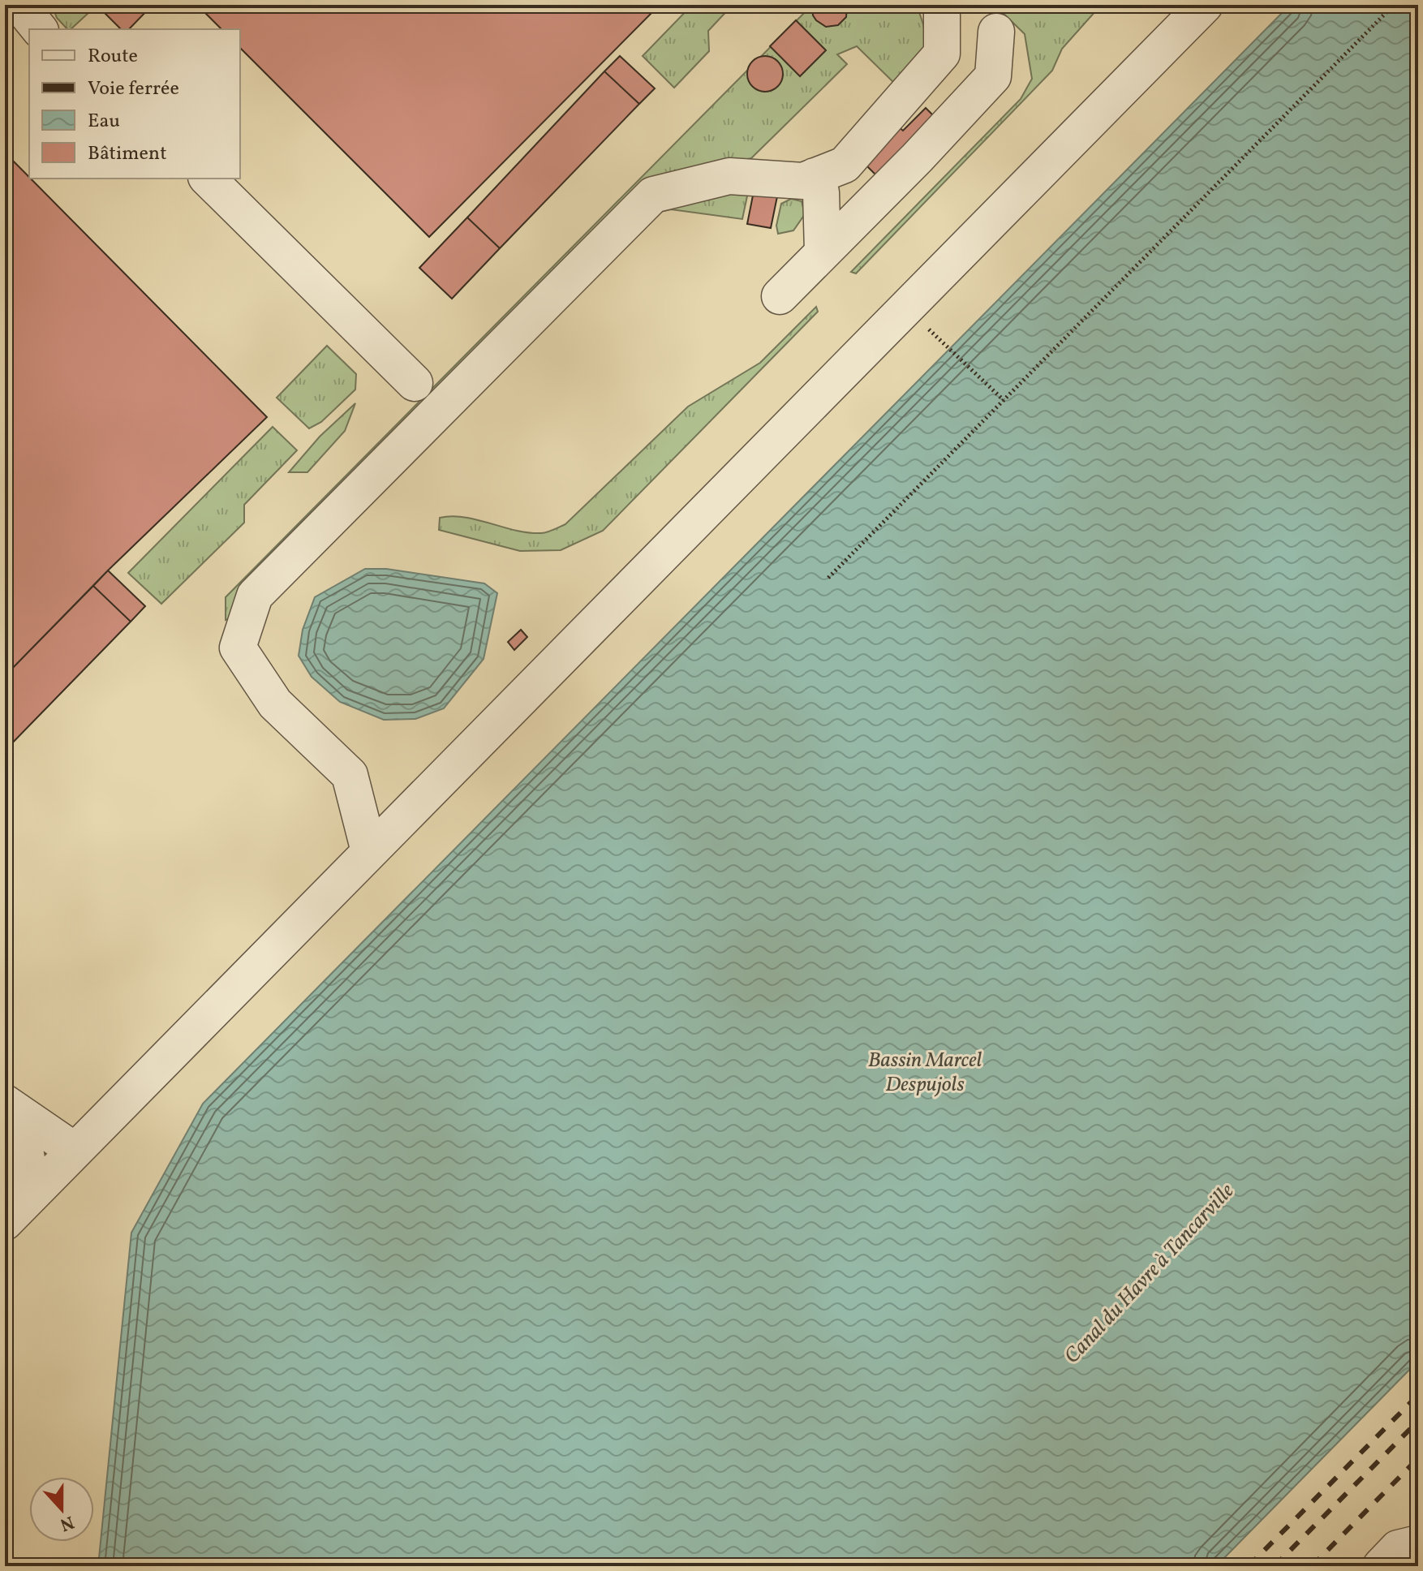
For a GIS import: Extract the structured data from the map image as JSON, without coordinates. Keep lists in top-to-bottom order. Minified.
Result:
{"water":["Bassin Marcel Despujols","Canal du Havre à Tancarville"],"legend":["Route","Voie ferrée","Eau","Bâtiment"],"north":"bottom"}
